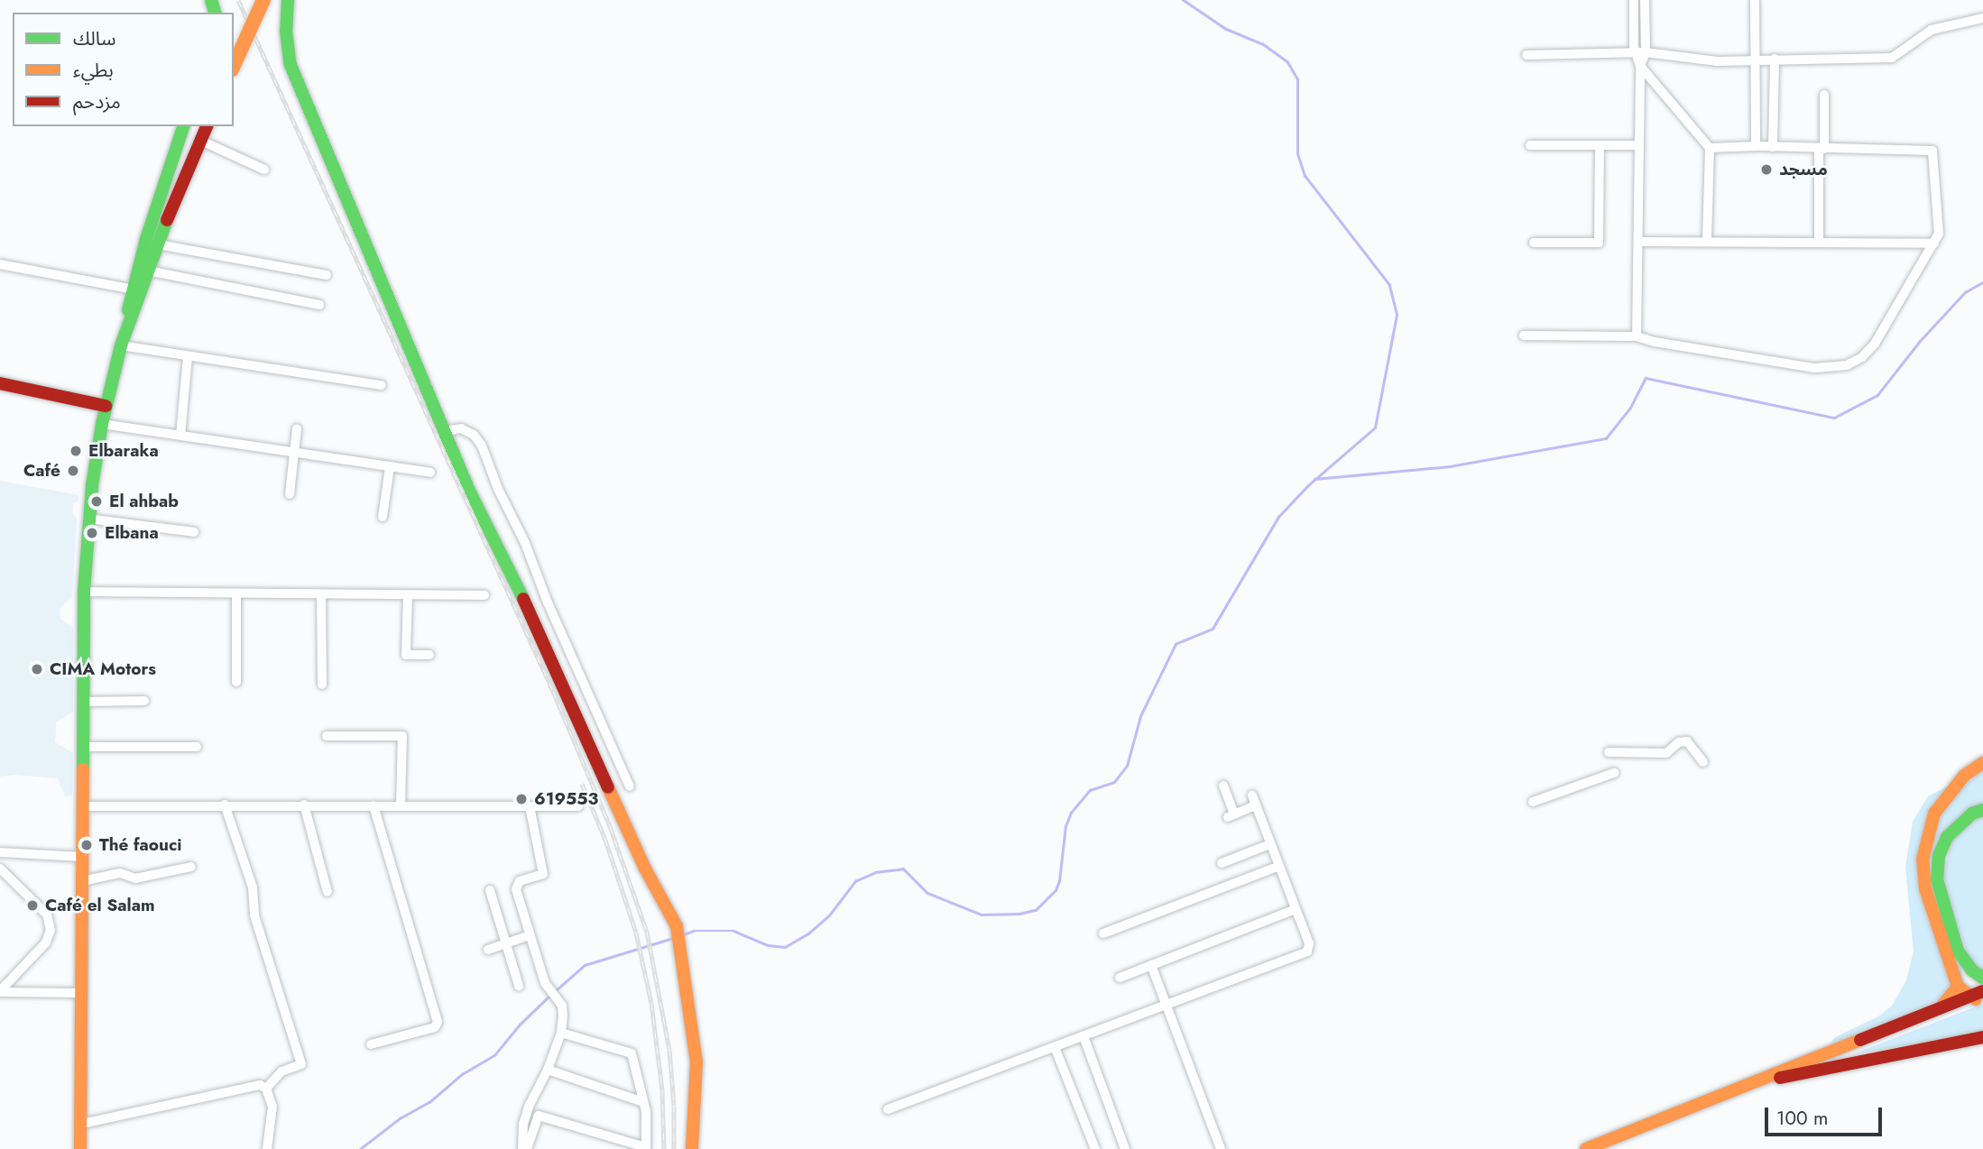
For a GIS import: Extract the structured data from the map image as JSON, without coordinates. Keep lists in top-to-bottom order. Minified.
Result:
{"places":["مسجد","Elbaraka","Café","El ahbab","Elbana","CIMA Motors","619553","Thé faouci","Café el Salam"],"legend":["سالك","بطيء","مزدحم"],"scale_bar":"100 m"}
